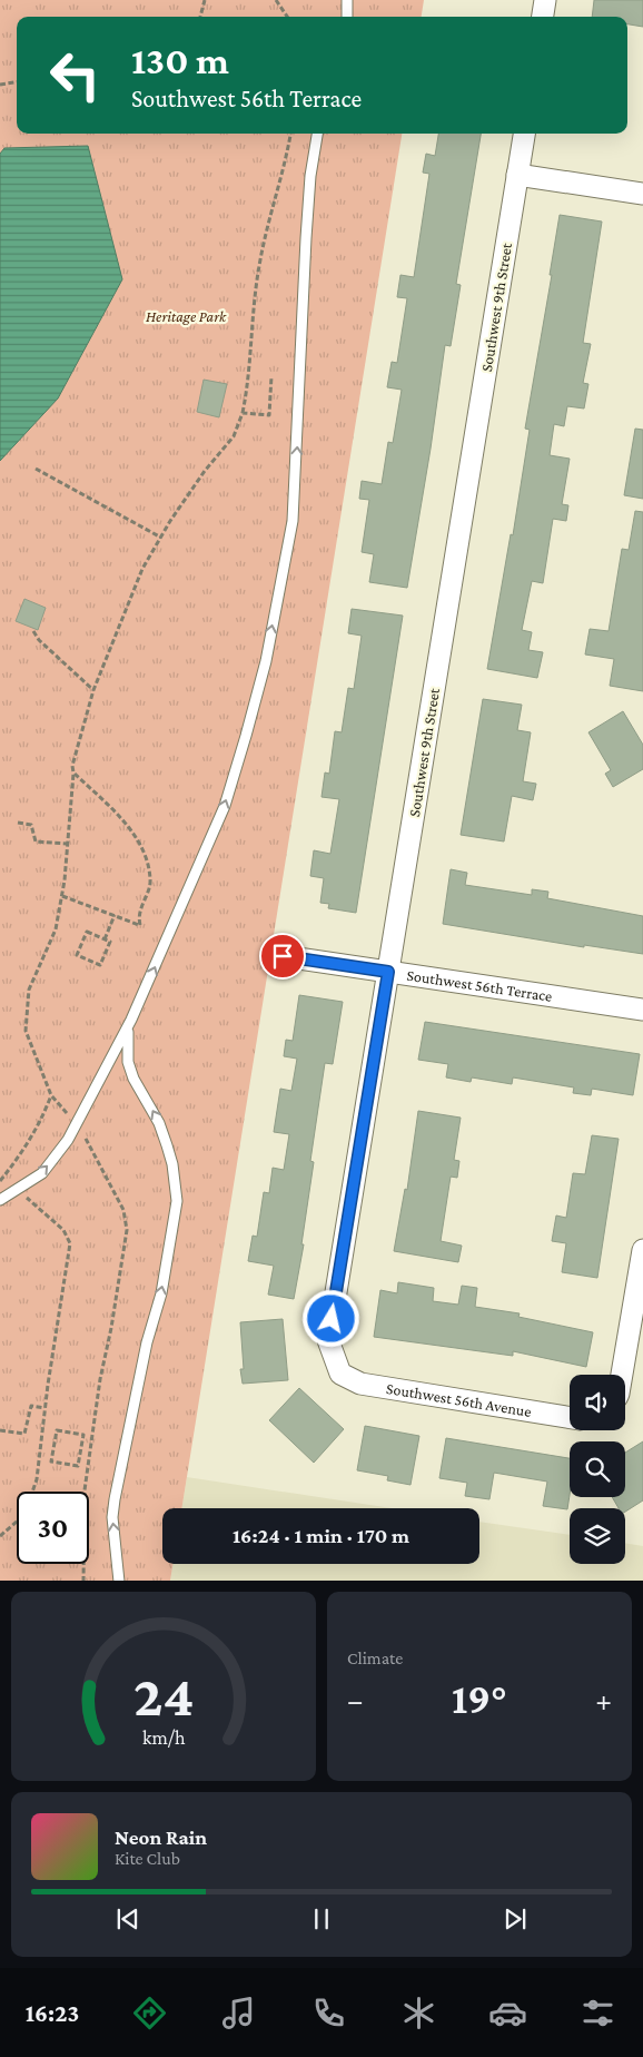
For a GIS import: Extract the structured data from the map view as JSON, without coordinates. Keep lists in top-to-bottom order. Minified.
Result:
{"streets":{"street":["Southwest 9th Street","Southwest 56th Terrace","Southwest 56th Avenue"]},"crossings":[["Southwest 9th Street","Southwest 56th Terrace"],["Southwest 9th Street","Southwest 56th Avenue"]],"parks":["Heritage Park"],"page":{"turn":["130 m","Southwest 56th Terrace"],"limit":"30","trip":"16:24 · 1 min · 170 m","tile":"Climate","heat":["−","19°","+"],"song":["Neon Rain","Kite Club"],"tabs":"16:23","gauge":["24","km/h"]}}
